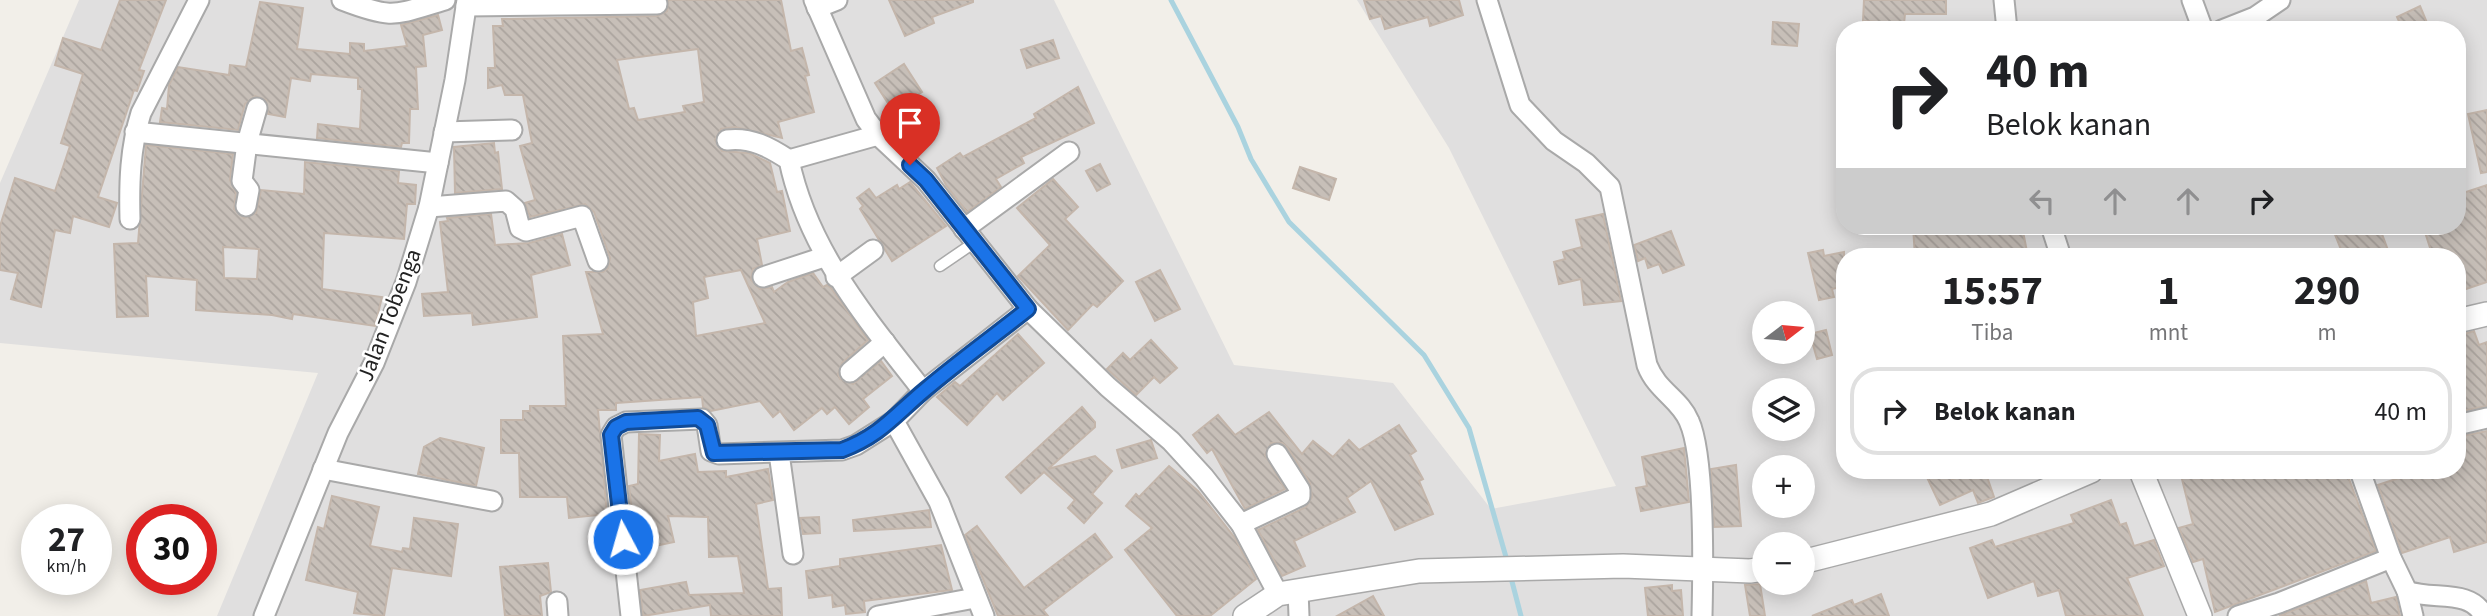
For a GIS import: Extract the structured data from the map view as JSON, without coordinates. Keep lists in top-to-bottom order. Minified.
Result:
{"streets":{"street":["Jalan Tobenga"]},"north":"right","page":{"turn":["40 m","Belok kanan"],"eta":["15:57","Tiba","1","mnt","290","m"],"map_buttons":["+","−"],"list":[{"name":"Belok kanan","value":"40 m"}],"speed":"27 km/h","limit":"30"}}
